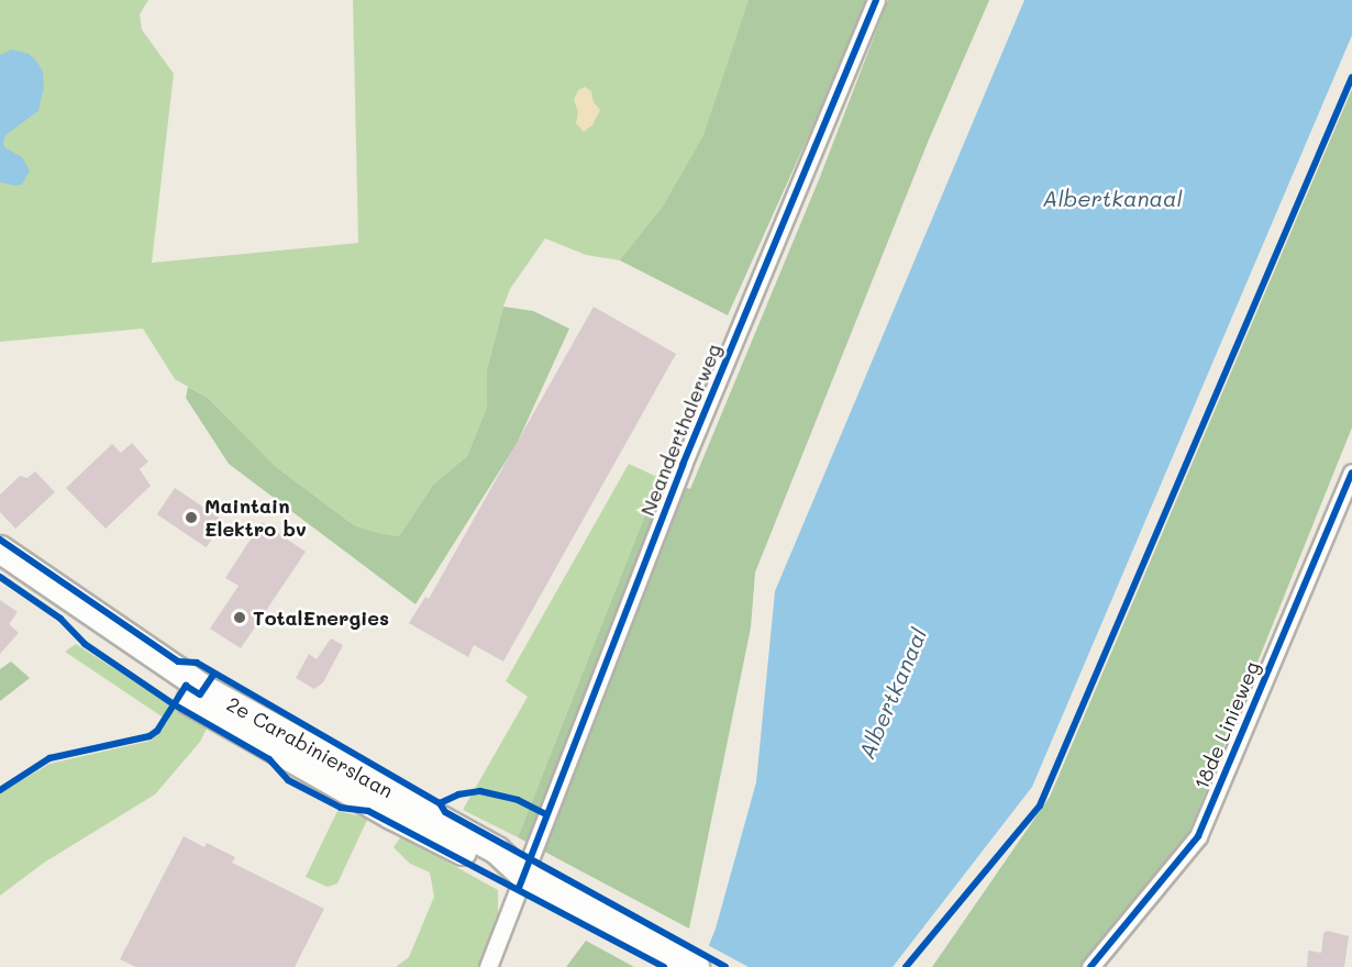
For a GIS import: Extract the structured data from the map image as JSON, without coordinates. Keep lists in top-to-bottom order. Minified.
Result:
{"streets":{"main road":["2e Carabinierslaan"],"street":["Neanderthalerweg","18de Linieweg"]},"crossings":[["Neanderthalerweg","2e Carabinierslaan"]],"water":["Albertkanaal"],"places":["Maintain Elektro bv","TotalEnergies"]}
